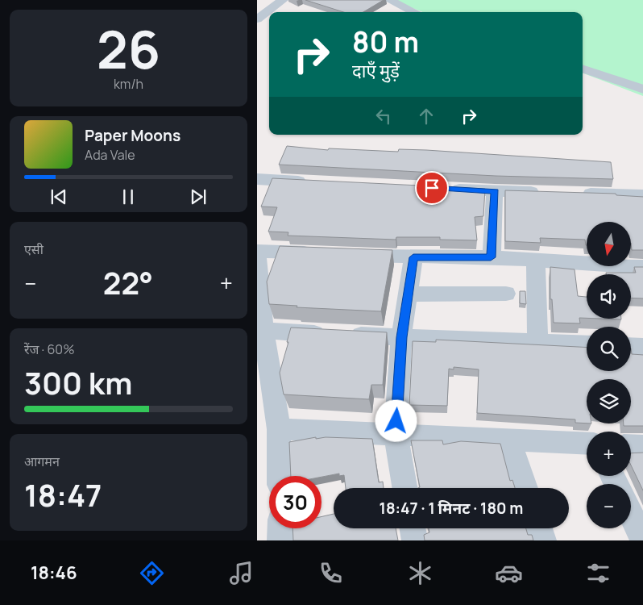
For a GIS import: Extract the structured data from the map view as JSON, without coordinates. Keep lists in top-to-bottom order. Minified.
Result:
{"north":"bottom","page":{"tile":[["26","km/h"],"एसी",["रेंज · 60%","300 km"],["आगमन","18:47"]],"turn":["80 m","दाएँ मुड़ें"],"song":["Paper Moons","Ada Vale"],"map_buttons":["+","−"],"heat":["−","22°","+"],"limit":"30","trip":"18:47 · 1 मिनट · 180 m","tabs":"18:46"}}
